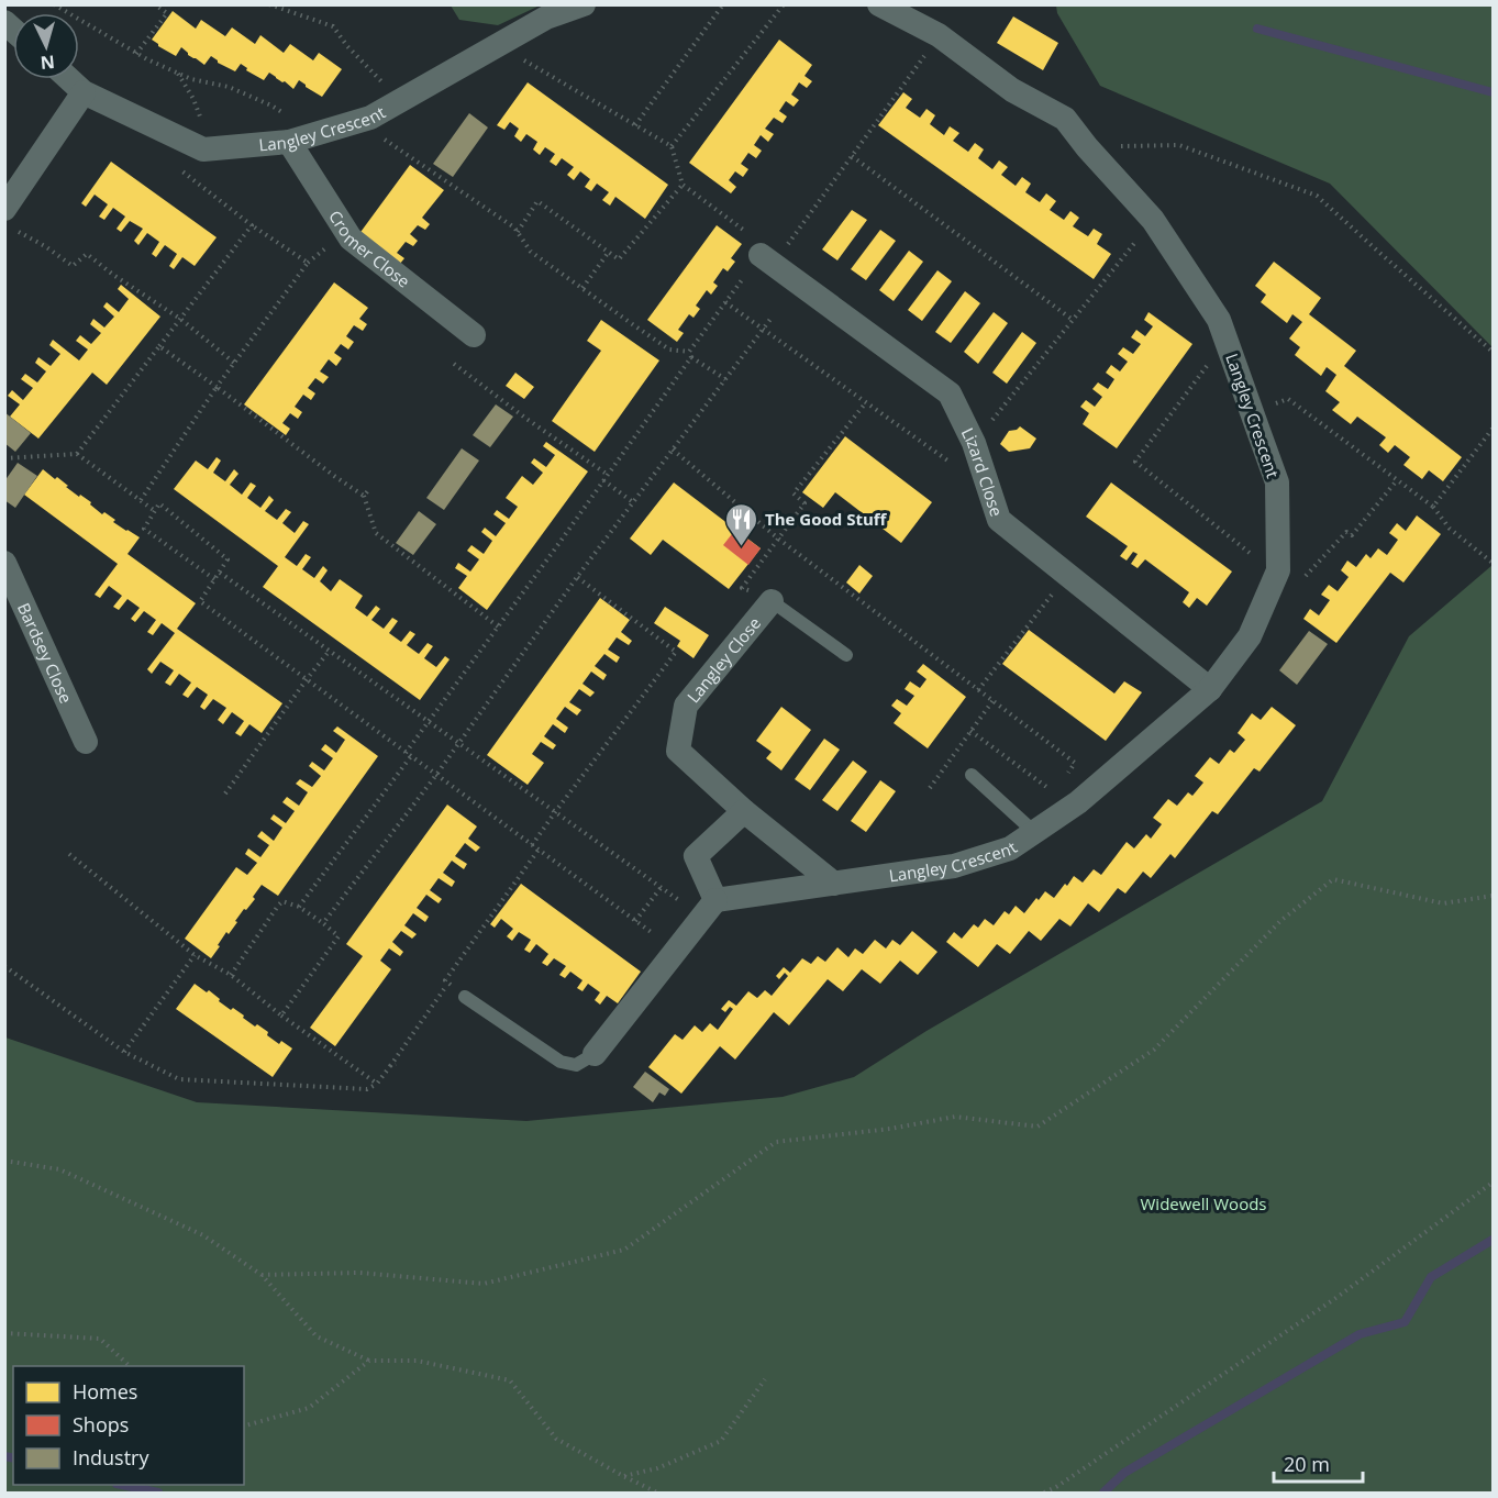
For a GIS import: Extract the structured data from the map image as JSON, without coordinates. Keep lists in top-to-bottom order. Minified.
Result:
{"streets":{"street":["Langley Crescent","Cromer Close","Lizard Close","Bardsey Close","Langley Close"]},"crossings":[["Langley Crescent","Cromer Close"],["Langley Crescent","Lizard Close"]],"parks":["Widewell Woods"],"places":{"restaurant":["The Good Stuff"]},"legend":["Homes","Shops","Industry"],"scale_bar":"20 m","north":"bottom"}
